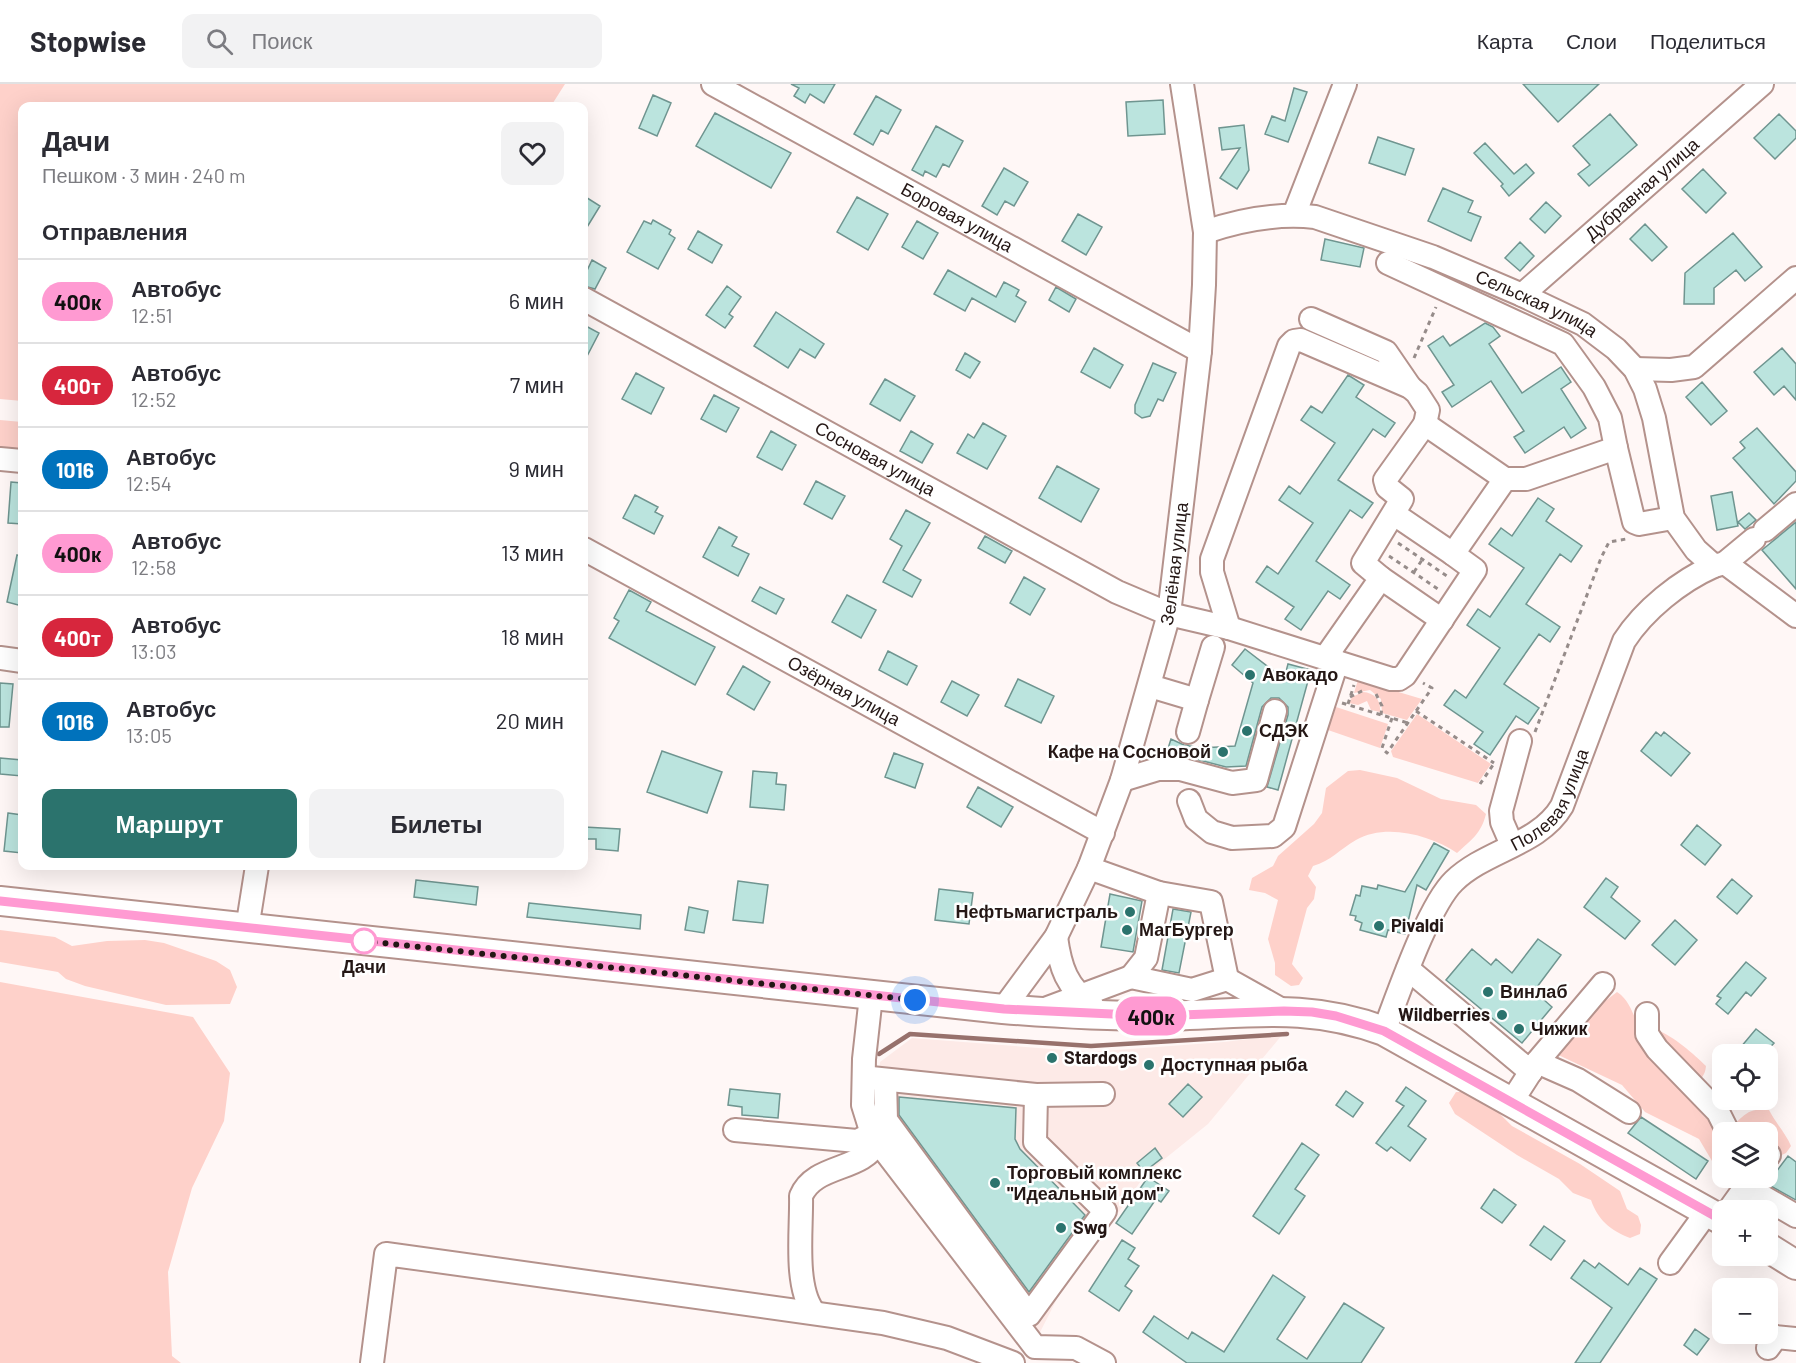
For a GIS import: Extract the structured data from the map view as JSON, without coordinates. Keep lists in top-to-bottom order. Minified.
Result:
{"streets":{"street":["Дубравная улица","Боровая улица","Сельская улица","Сосновая улица","Зелёная улица","Озёрная улица","Полевая улица"]},"crossings":[["Дубравная улица","Сельская улица"],["Боровая улица","Зелёная улица"],["Сельская улица","Зелёная улица"],["Сельская улица","Полевая улица"],["Сосновая улица","Зелёная улица"],["Зелёная улица","Озёрная улица"]],"places":["Авокадо","СДЭК","Кафе на Сосновой","Нефтьмагистраль","Pivaldi","МагБургер","Дачи","Винлаб","Wildberries","Чижик","Stardogs","Доступная рыба","Торговый комплекс \"Идеальный дом\"","Swg"],"lines":["bus line 400к"],"page":{"header":"Stopwise","search":"Поиск","nav":["Карта","Слои","Поделиться"],"on_map":"400к","heading":[["Дачи","Пешком · 3 мин · 240 m"],"Отправления"],"list":[{"mark":"400к","name":"Автобус","note":"12:51","value":"6 мин"},{"mark":"400т","name":"Автобус","note":"12:52","value":"7 мин"},{"mark":"1016","name":"Автобус","note":"12:54","value":"9 мин"},{"mark":"400к","name":"Автобус","note":"12:58","value":"13 мин"},{"mark":"400т","name":"Автобус","note":"13:03","value":"18 мин"},{"mark":"1016","name":"Автобус","note":"13:05","value":"20 мин"}],"buttons":["Маршрут","Билеты"],"map_buttons":["+","−"]}}
